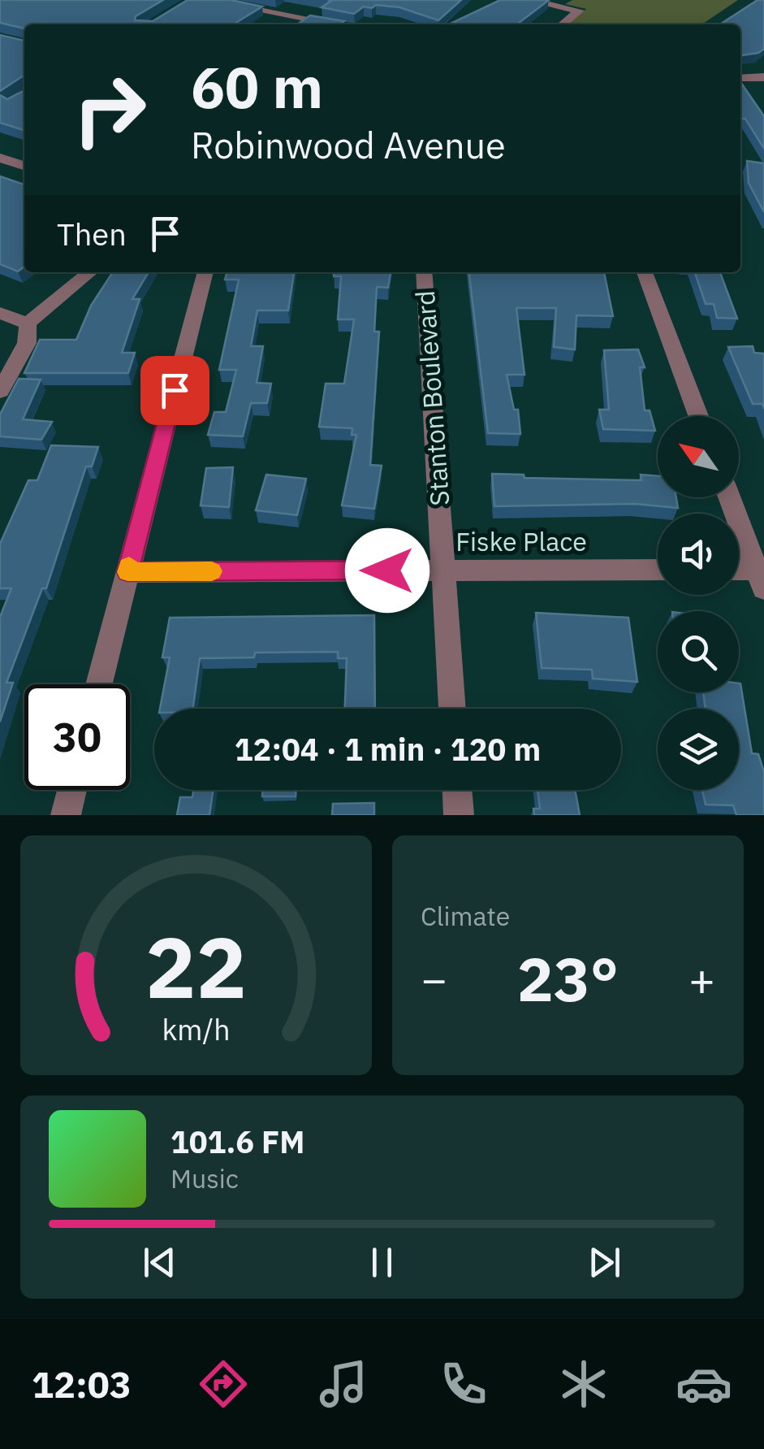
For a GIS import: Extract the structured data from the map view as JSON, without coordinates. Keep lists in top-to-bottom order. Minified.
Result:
{"streets":{"street":["Stanton Boulevard","Fiske Place"]},"crossings":[["Stanton Boulevard","Fiske Place"]],"north":"top left","page":{"turn":["60 m","Robinwood Avenue"],"then":"Then","limit":"30","trip":"12:04 · 1 min · 120 m","tile":"Climate","heat":["−","23°","+"],"song":["101.6 FM","Music"],"tabs":"12:03","gauge":["22","km/h"]}}
